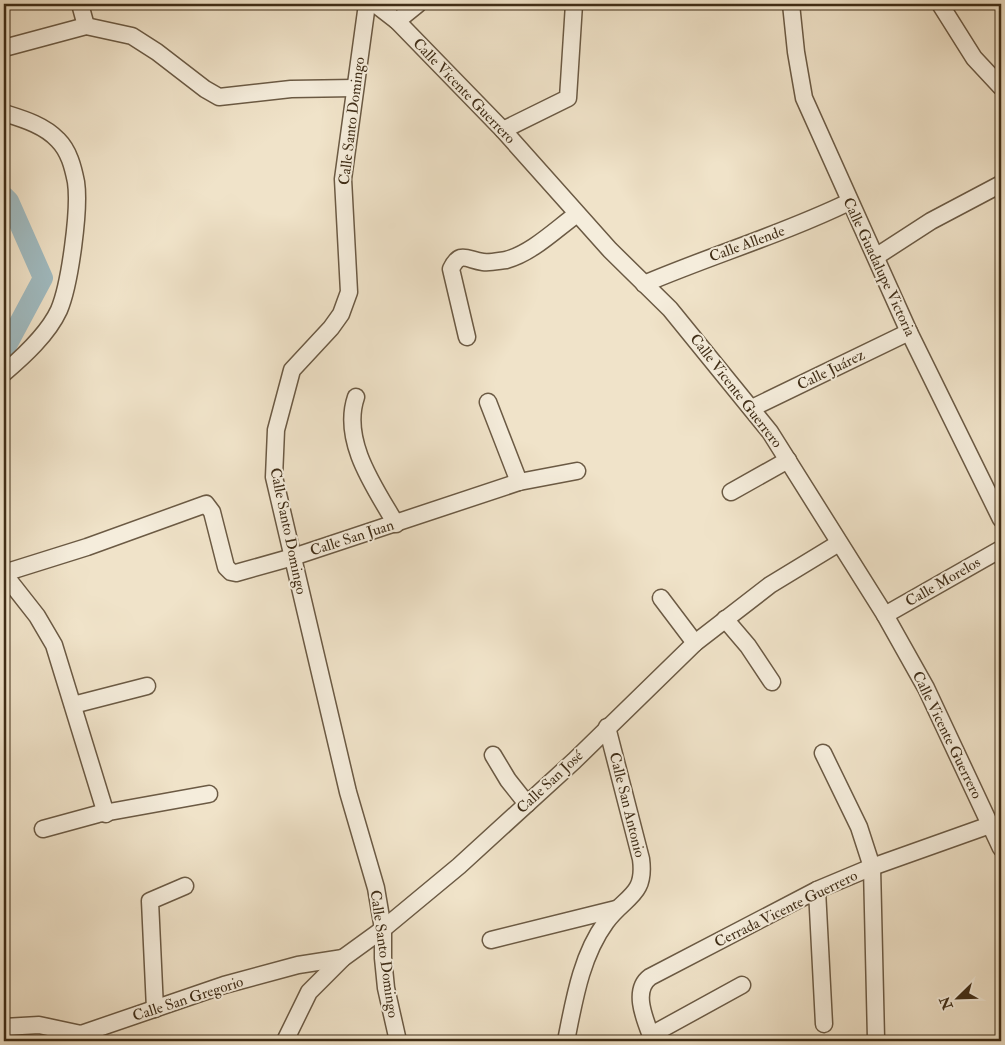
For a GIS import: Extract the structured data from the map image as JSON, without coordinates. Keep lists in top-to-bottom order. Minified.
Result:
{"streets":{"street":["Calle Vicente Guerrero","Calle Santo Domingo","Calle Allende","Calle Guadalupe Victoria","Calle Juárez","Calle San Juan","Calle Morelos","Calle San José","Calle San Antonio","Cerrada Vicente Guerrero","Calle San Gregorio"]},"crossings":[["Calle Vicente Guerrero","Calle Allende"],["Calle Vicente Guerrero","Calle Juárez"],["Calle Vicente Guerrero","Calle Morelos"],["Calle Vicente Guerrero","Calle San José"],["Calle Vicente Guerrero","Cerrada Vicente Guerrero"],["Calle Santo Domingo","Calle San Juan"],["Calle Santo Domingo","Calle San José"],["Calle Allende","Calle Guadalupe Victoria"],["Calle Guadalupe Victoria","Calle Juárez"],["Calle San José","Calle San Antonio"],["Calle San José","Calle San Gregorio"]],"north":"bottom left"}
